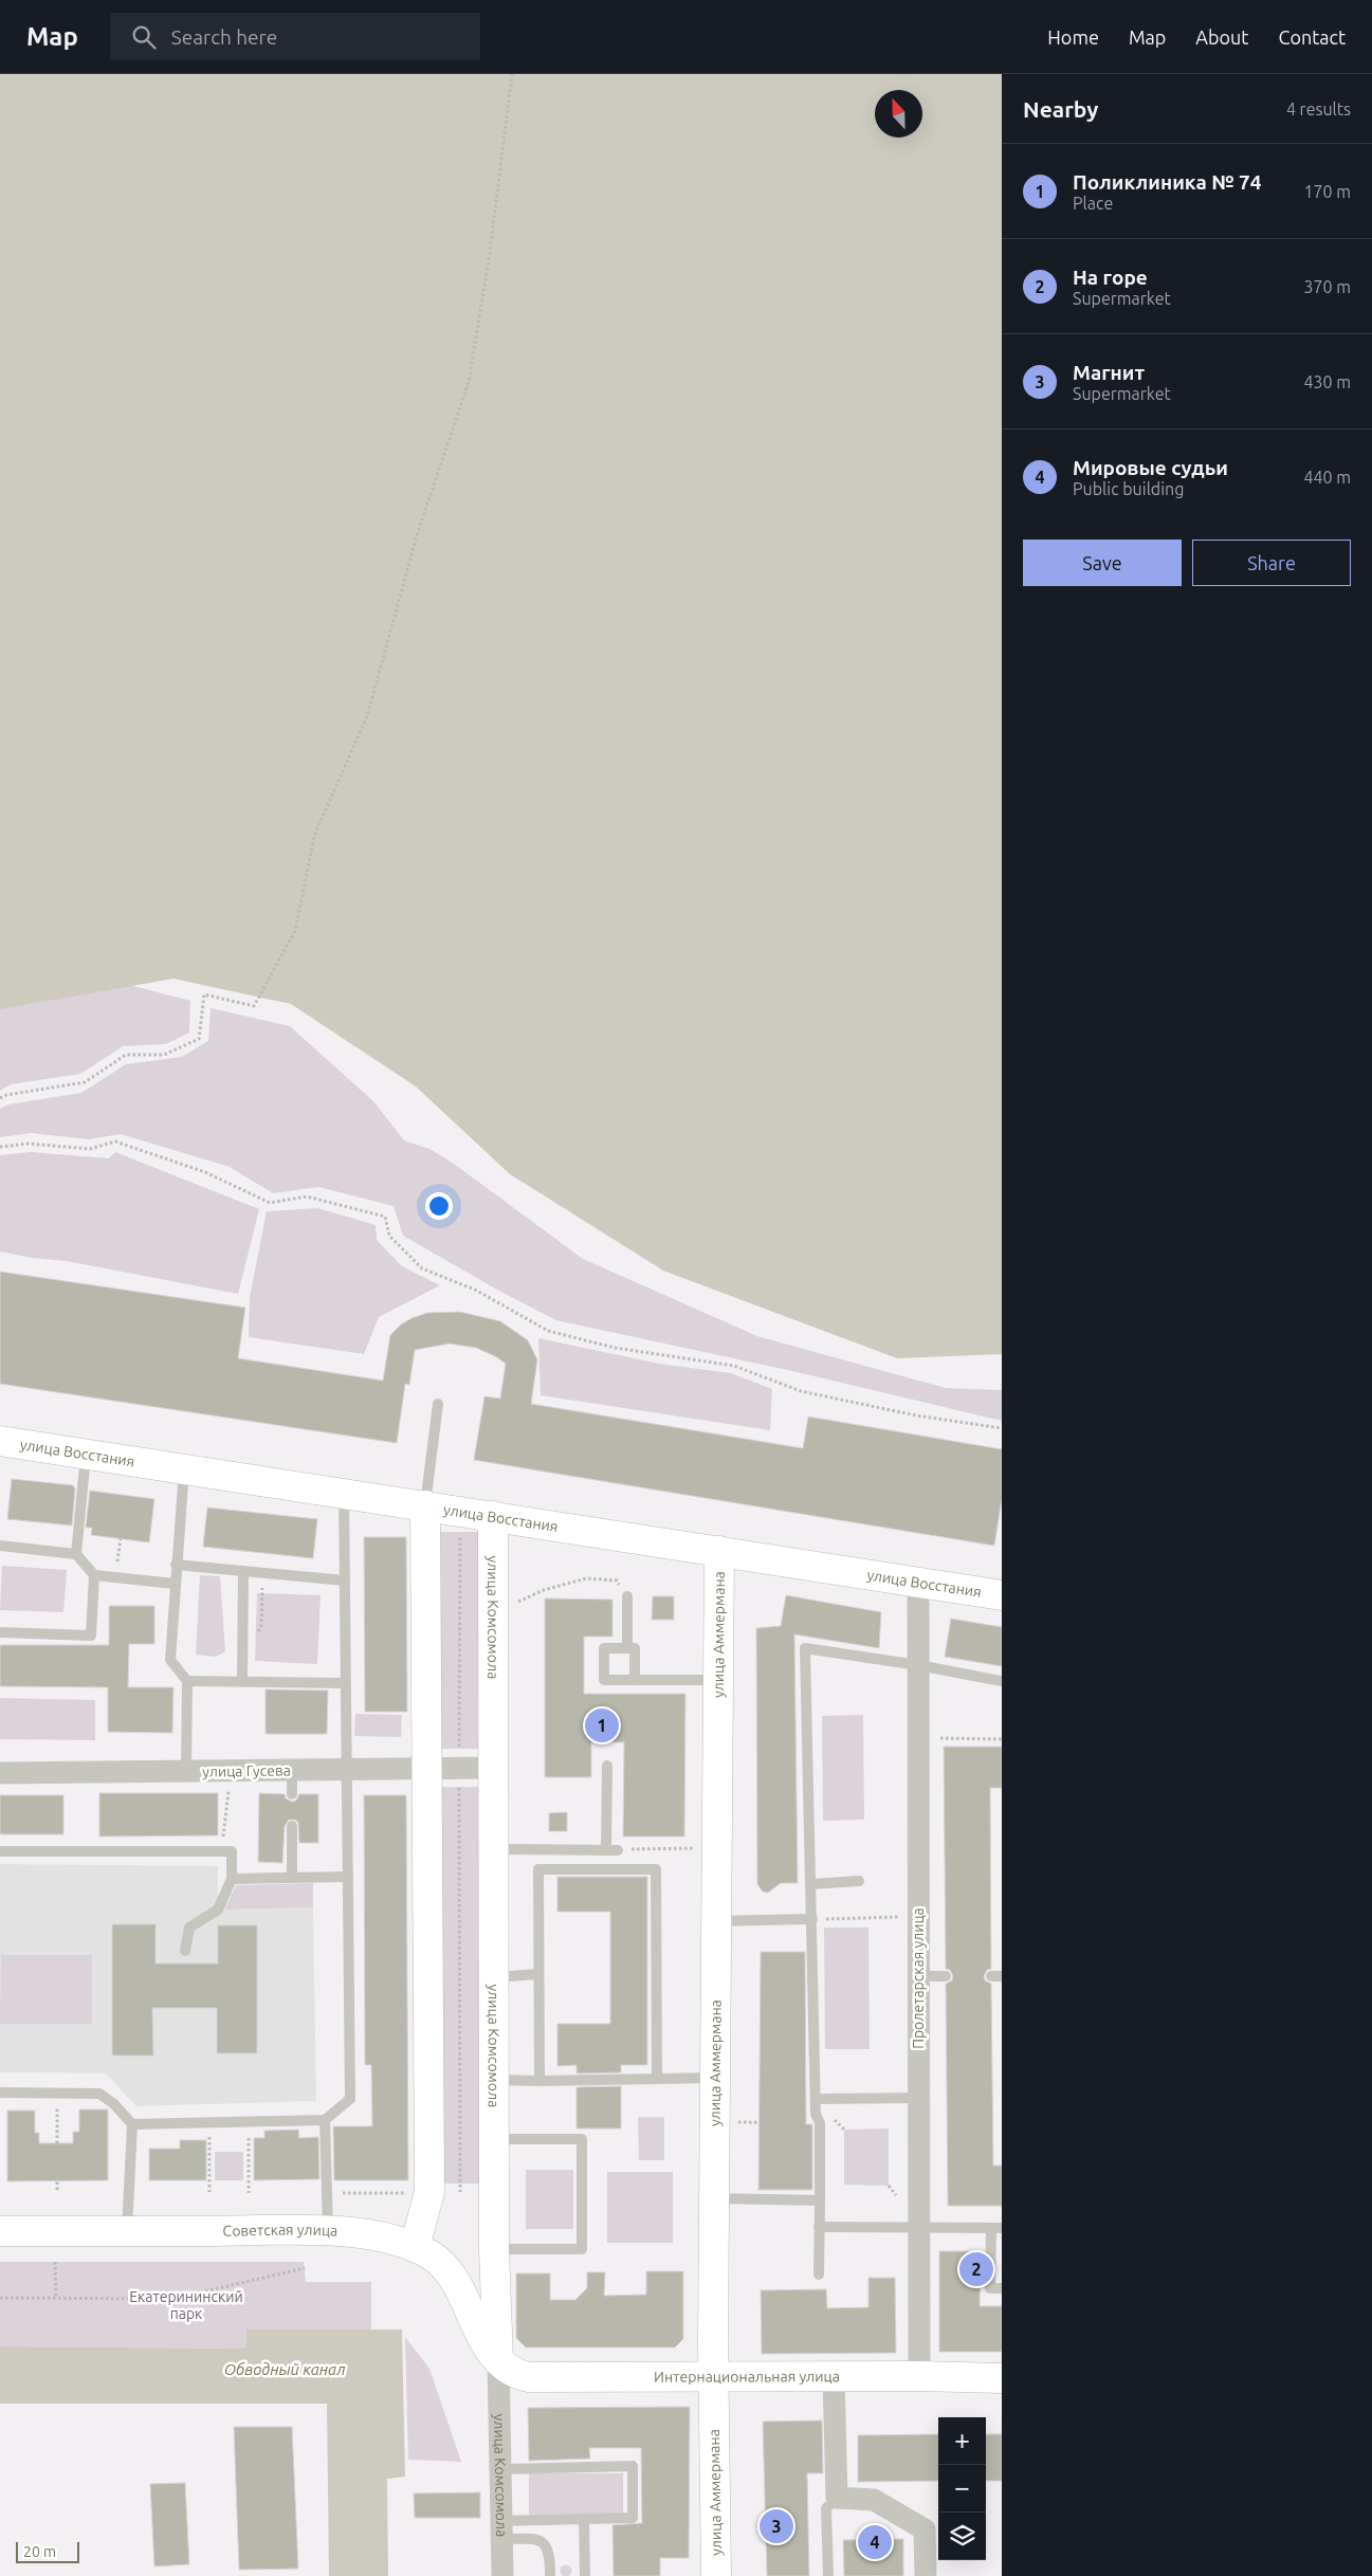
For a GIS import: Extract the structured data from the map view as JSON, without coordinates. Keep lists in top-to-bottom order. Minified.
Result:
{"streets":{"street":["улица Восстания","улица Комсомола","улица Аммермана","улица Гусева","Пролетарская улица","Советская улица","Интернациональная улица"]},"crossings":[["улица Восстания","улица Комсомола"],["улица Восстания","улица Аммермана"],["улица Восстания","Пролетарская улица"],["улица Комсомола","улица Гусева"],["улица Комсомола","Советская улица"],["улица Комсомола","Интернациональная улица"],["улица Аммермана","Интернациональная улица"],["Пролетарская улица","Интернациональная улица"],["Советская улица","Интернациональная улица"]],"water":["Обводный канал"],"parks":["Екатерининский парк"],"scale_bar":"20 m","north":"top","page":{"header":"Map","search":"Search here","nav":["Home","Map","About","Contact"],"heading":["Nearby","4 results"],"list":[{"mark":"1","name":"Поликлиника № 74","note":"Place","value":"170 m"},{"mark":"2","name":"На горе","note":"Supermarket","value":"370 m"},{"mark":"3","name":"Магнит","note":"Supermarket","value":"430 m"},{"mark":"4","name":"Мировые судьи","note":"Public building","value":"440 m"}],"buttons":["Save","Share"],"pins":["1","2","3","4"],"map_buttons":["+","−"],"scale":"20 m"}}
